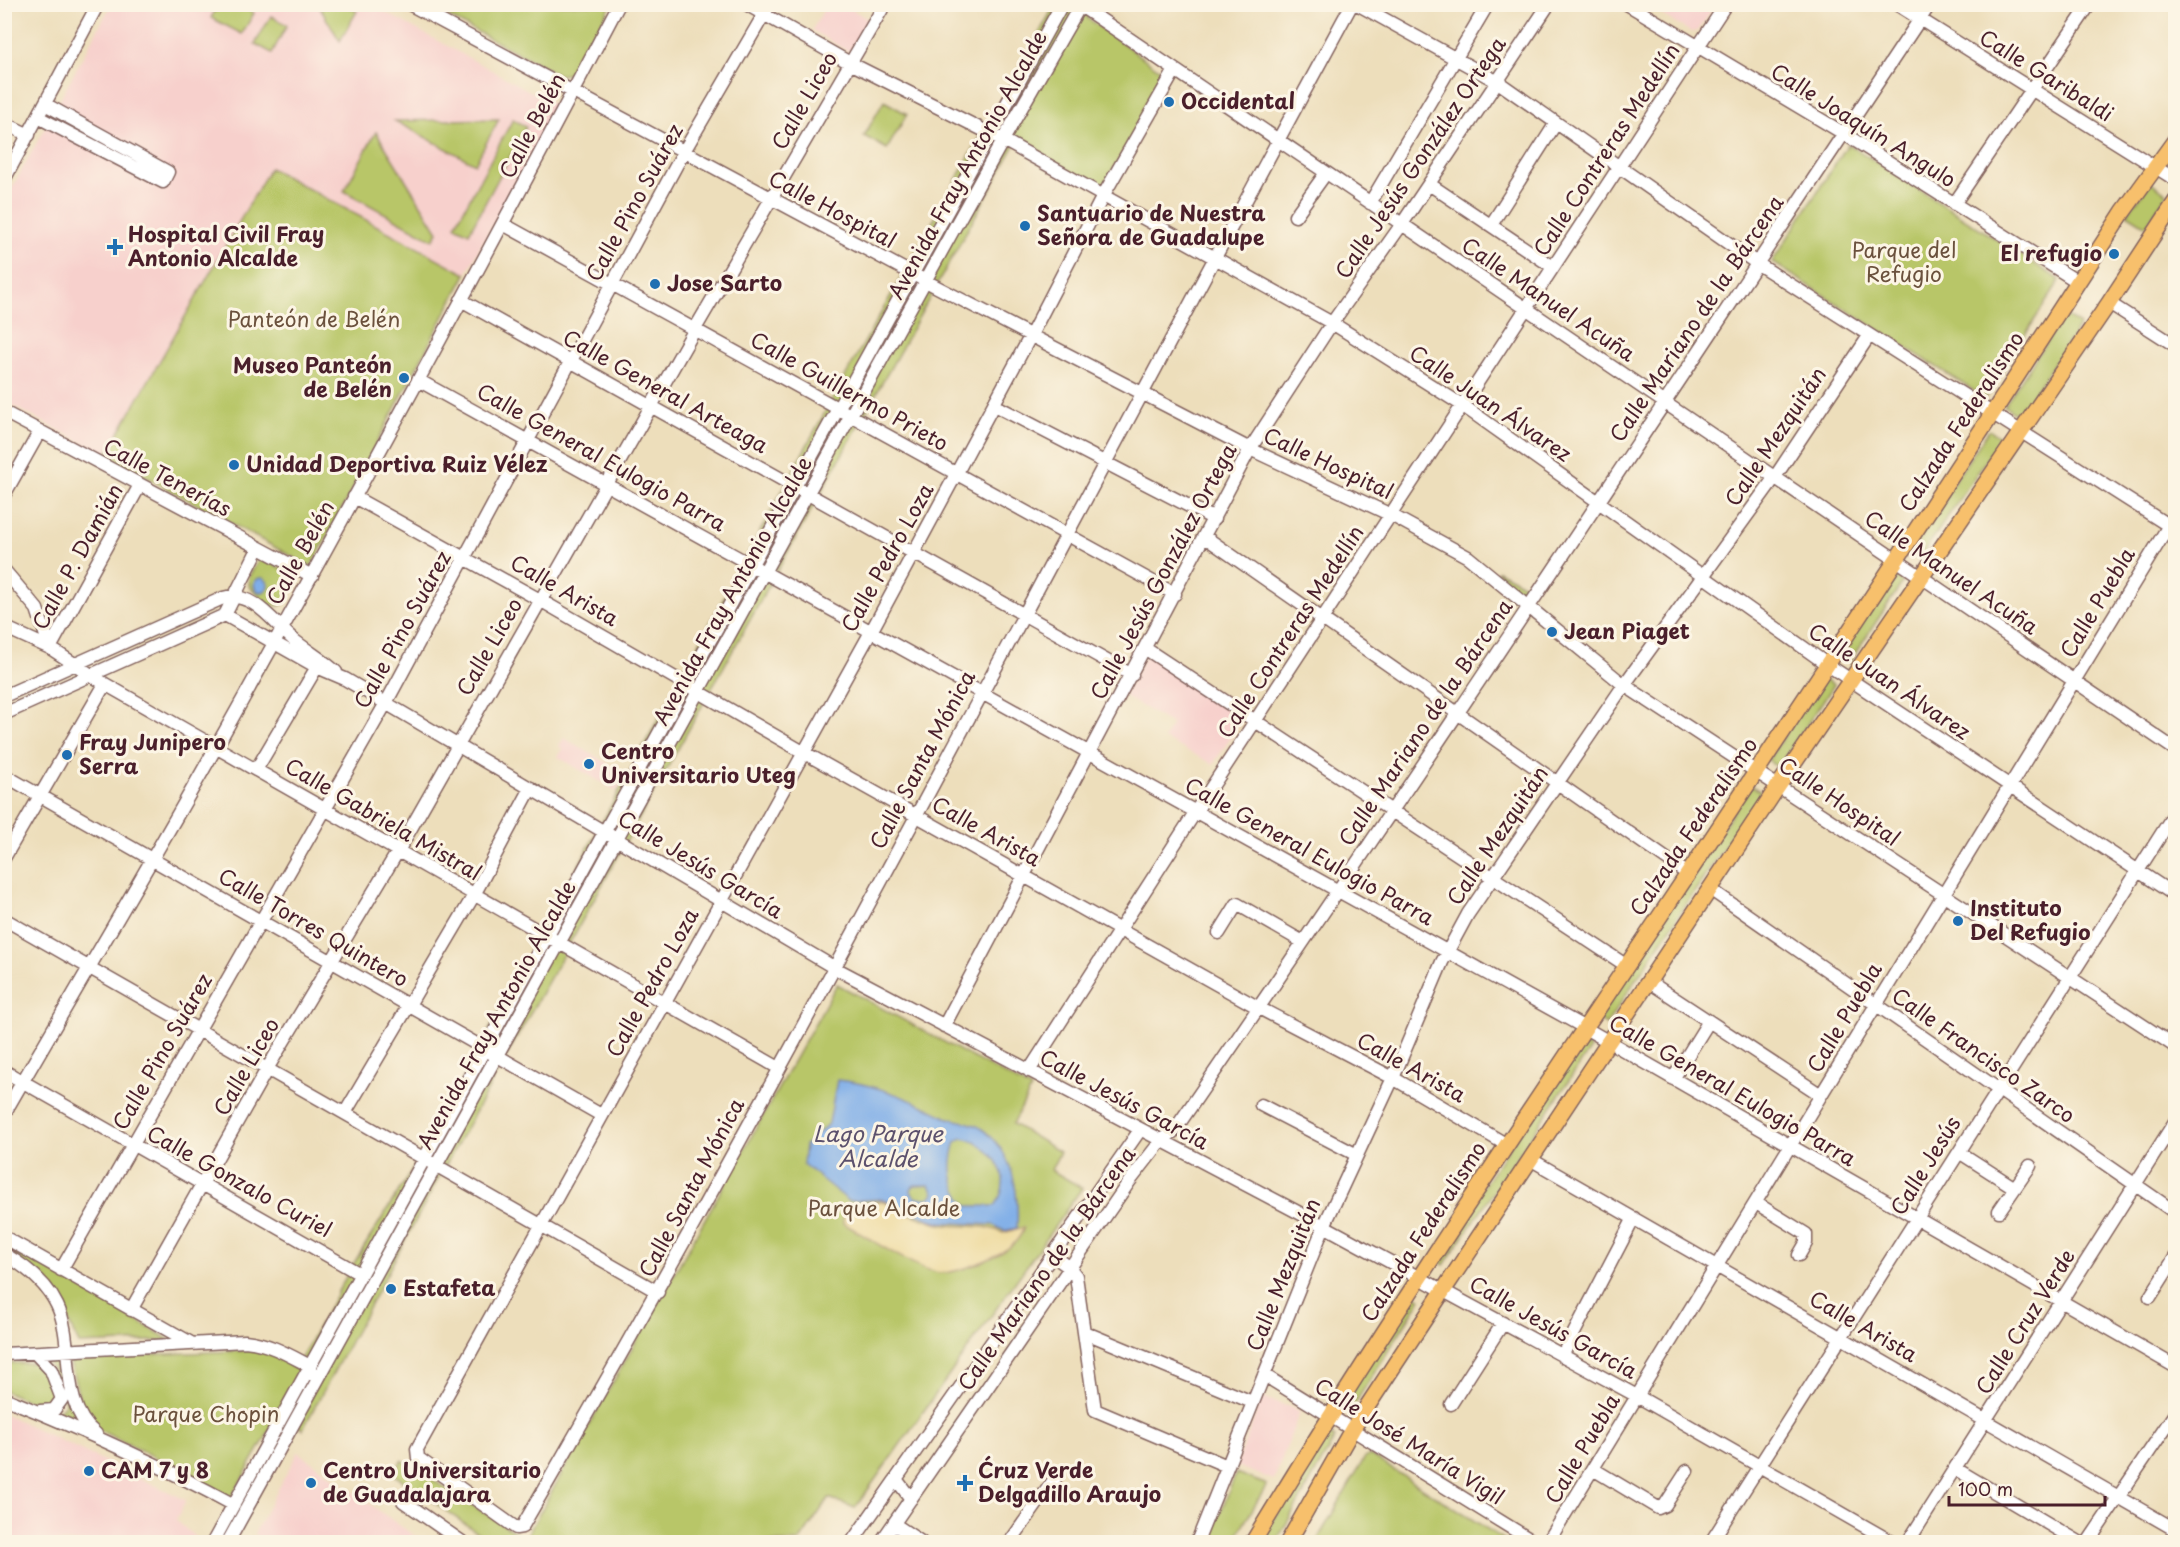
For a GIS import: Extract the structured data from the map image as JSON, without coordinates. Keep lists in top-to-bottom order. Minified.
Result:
{"streets":{"main road":["Calzada Federalismo"],"street":["Calle Garibaldi","Calle Liceo","Calle Belén","Calle Joaquín Angulo","Calle Contreras Medellín","Calle Jesús González Ortega","Avenida Fray Antonio Alcalde","Calle Pino Suárez","Calle Hospital","Calle Manuel Acuña","Calle Mariano de la Bárcena","Calle General Arteaga","Calle Guillermo Prieto","Calle Juan Álvarez","Calle Mezquitán","Calle General Eulogio Parra","Calle Tenerías","Calle P. Damián","Calle Pedro Loza","Calle Arista","Calle Puebla","Calle Santa Mónica","Calle Gabriela Mistral","Calle Jesús García","Calle Torres Quintero","Calle Francisco Zarco","Calle Jesús","Calle Gonzalo Curiel","Calle Cruz Verde","Calle José María Vigil"]},"crossings":[["Calle Garibaldi","Calle Mariano de la Bárcena"],["Calle Garibaldi","Calzada Federalismo"],["Calle Liceo","Calle Hospital"],["Calle Liceo","Calle General Arteaga"],["Calle Liceo","Calle Guillermo Prieto"],["Calle Liceo","Calle Juan Álvarez"],["Calle Liceo","Calle General Eulogio Parra"],["Calle Liceo","Calle Arista"],["Calle Liceo","Calle Gabriela Mistral"],["Calle Liceo","Calle Jesús García"],["Calle Liceo","Calle Torres Quintero"],["Calle Liceo","Calle Gonzalo Curiel"],["Calle Belén","Calle Hospital"],["Calle Belén","Calle General Arteaga"],["Calle Belén","Calle Guillermo Prieto"],["Calle Belén","Calle General Eulogio Parra"],["Calle Belén","Calle Tenerías"],["Calle Belén","Calle Arista"],["Calle Belén","Calle Gabriela Mistral"],["Calle Belén","Calle Jesús García"],["Calle Belén","Calle Torres Quintero"],["Calle Belén","Calle Gonzalo Curiel"],["Calle Joaquín Angulo","Calle Contreras Medellín"],["Calle Joaquín Angulo","Calle Mariano de la Bárcena"],["Calle Joaquín Angulo","Calzada Federalismo"],["Calle Contreras Medellín","Calle Hospital"],["Calle Contreras Medellín","Calle Manuel Acuña"],["Calle Contreras Medellín","Calle Juan Álvarez"],["Calle Contreras Medellín","Calle General Eulogio Parra"],["Calle Contreras Medellín","Calle Arista"],["Calle Contreras Medellín","Calle Jesús García"],["Calle Jesús González Ortega","Calle Hospital"],["Calle Jesús González Ortega","Calle Manuel Acuña"],["Calle Jesús González Ortega","Calle General Arteaga"],["Calle Jesús González Ortega","Calle Guillermo Prieto"],["Calle Jesús González Ortega","Calle Juan Álvarez"],["Calle Jesús González Ortega","Calle General Eulogio Parra"],["Calle Jesús González Ortega","Calle Arista"],["Calle Jesús González Ortega","Calle Jesús García"],["Avenida Fray Antonio Alcalde","Calle Hospital"],["Avenida Fray Antonio Alcalde","Calle Manuel Acuña"],["Avenida Fray Antonio Alcalde","Calle General Arteaga"],["Avenida Fray Antonio Alcalde","Calle Guillermo Prieto"],["Avenida Fray Antonio Alcalde","Calle Juan Álvarez"],["Avenida Fray Antonio Alcalde","Calle General Eulogio Parra"],["Avenida Fray Antonio Alcalde","Calle Arista"],["Avenida Fray Antonio Alcalde","Calle Gabriela Mistral"],["Avenida Fray Antonio Alcalde","Calle Jesús García"],["Avenida Fray Antonio Alcalde","Calle Torres Quintero"],["Avenida Fray Antonio Alcalde","Calle Gonzalo Curiel"],["Calle Pino Suárez","Calle Hospital"],["Calle Pino Suárez","Calle General Arteaga"],["Calle Pino Suárez","Calle Guillermo Prieto"],["Calle Pino Suárez","Calle Juan Álvarez"],["Calle Pino Suárez","Calle General Eulogio Parra"],["Calle Pino Suárez","Calle Arista"],["Calle Pino Suárez","Calle Gabriela Mistral"],["Calle Pino Suárez","Calle Jesús García"],["Calle Pino Suárez","Calle Torres Quintero"],["Calle Pino Suárez","Calle Gonzalo Curiel"],["Calle Hospital","Calle Mariano de la Bárcena"],["Calle Hospital","Calzada Federalismo"],["Calle Hospital","Calle Mezquitán"],["Calle Hospital","Calle Pedro Loza"],["Calle Hospital","Calle Puebla"],["Calle Hospital","Calle Santa Mónica"],["Calle Hospital","Calle Jesús"],["Calle Manuel Acuña","Calle Mariano de la Bárcena"],["Calle Manuel Acuña","Calzada Federalismo"],["Calle Manuel Acuña","Calle Mezquitán"],["Calle Manuel Acuña","Calle Pedro Loza"],["Calle Manuel Acuña","Calle Puebla"],["Calle Manuel Acuña","Calle Santa Mónica"],["Calle Mariano de la Bárcena","Calle Juan Álvarez"],["Calle Mariano de la Bárcena","Calle General Eulogio Parra"],["Calle Mariano de la Bárcena","Calle Arista"],["Calle Mariano de la Bárcena","Calle Jesús García"],["Calle General Arteaga","Calle Pedro Loza"],["Calle General Arteaga","Calle Santa Mónica"],["Calle Guillermo Prieto","Calle Pedro Loza"],["Calle Guillermo Prieto","Calle Santa Mónica"],["Calle Juan Álvarez","Calzada Federalismo"],["Calle Juan Álvarez","Calle Mezquitán"],["Calle Juan Álvarez","Calle Pedro Loza"],["Calle Juan Álvarez","Calle Puebla"],["Calle Juan Álvarez","Calle Santa Mónica"],["Calle Juan Álvarez","Calle Jesús"],["Calzada Federalismo","Calle General Eulogio Parra"],["Calzada Federalismo","Calle Arista"],["Calzada Federalismo","Calle Jesús García"],["Calzada Federalismo","Calle José María Vigil"],["Calle Mezquitán","Calle General Eulogio Parra"],["Calle Mezquitán","Calle Arista"],["Calle Mezquitán","Calle Jesús García"],["Calle Mezquitán","Calle José María Vigil"],["Calle General Eulogio Parra","Calle Pedro Loza"],["Calle General Eulogio Parra","Calle Puebla"],["Calle General Eulogio Parra","Calle Santa Mónica"],["Calle General Eulogio Parra","Calle Jesús"],["Calle General Eulogio Parra","Calle Cruz Verde"],["Calle Tenerías","Calle P. Damián"],["Calle P. Damián","Calle Gabriela Mistral"],["Calle Pedro Loza","Calle Arista"],["Calle Pedro Loza","Calle Santa Mónica"],["Calle Pedro Loza","Calle Gabriela Mistral"],["Calle Pedro Loza","Calle Jesús García"],["Calle Pedro Loza","Calle Torres Quintero"],["Calle Arista","Calle Puebla"],["Calle Arista","Calle Santa Mónica"],["Calle Arista","Calle Jesús"],["Calle Arista","Calle Cruz Verde"],["Calle Puebla","Calle Jesús García"],["Calle Puebla","Calle Francisco Zarco"],["Calle Santa Mónica","Calle Gabriela Mistral"],["Calle Santa Mónica","Calle Jesús García"],["Calle Jesús García","Calle Jesús"],["Calle Francisco Zarco","Calle Jesús"],["Calle Francisco Zarco","Calle Cruz Verde"]],"water":["Lago Parque Alcalde"],"parks":["Parque del Refugio","Panteón de Belén","Parque Alcalde","Parque Chopin"],"places":{"other":["Occidental","Santuario de Nuestra Señora de Guadalupe","El refugio","Jose Sarto","Museo Panteón de Belén","Unidad Deportiva Ruiz Vélez","Jean Piaget","Fray Junipero Serra","Centro Universitario Uteg","Instituto Del Refugio","Estafeta","CAM 7 y 8","Centro Universitario de Guadalajara"],"health":["Hospital Civil Fray Antonio Alcalde","Ćruz Verde Delgadillo Araujo"]},"scale_bar":"100 m"}
